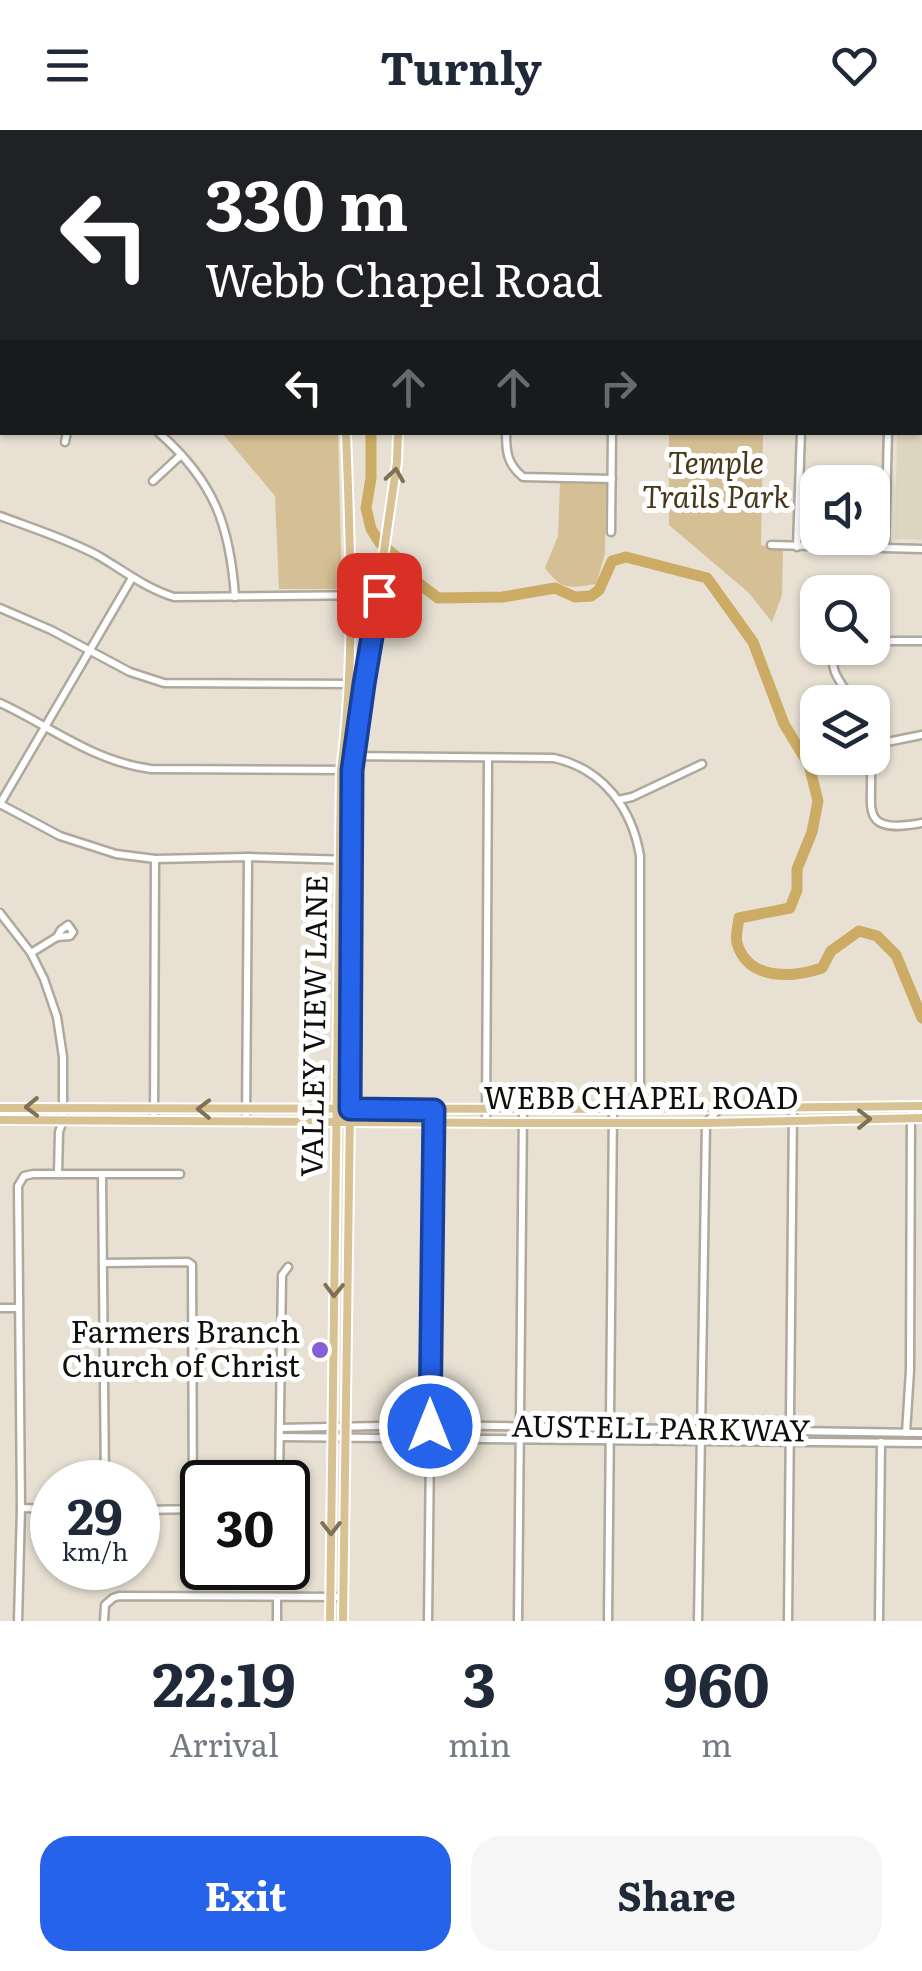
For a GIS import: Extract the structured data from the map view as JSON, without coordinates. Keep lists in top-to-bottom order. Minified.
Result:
{"streets":{"main road":["VALLEY VIEW LANE","WEBB CHAPEL ROAD"],"street":["AUSTELL PARKWAY"]},"crossings":[["VALLEY VIEW LANE","WEBB CHAPEL ROAD"],["VALLEY VIEW LANE","AUSTELL PARKWAY"]],"parks":["Temple Trails Park"],"places":["Farmers Branch Church of Christ"],"page":{"header":"Turnly","turn":["330 m","Webb Chapel Road"],"speed":"29 km/h","limit":"30","eta":["22:19","Arrival","3","min","960","m"],"buttons":["Exit","Share"]}}
